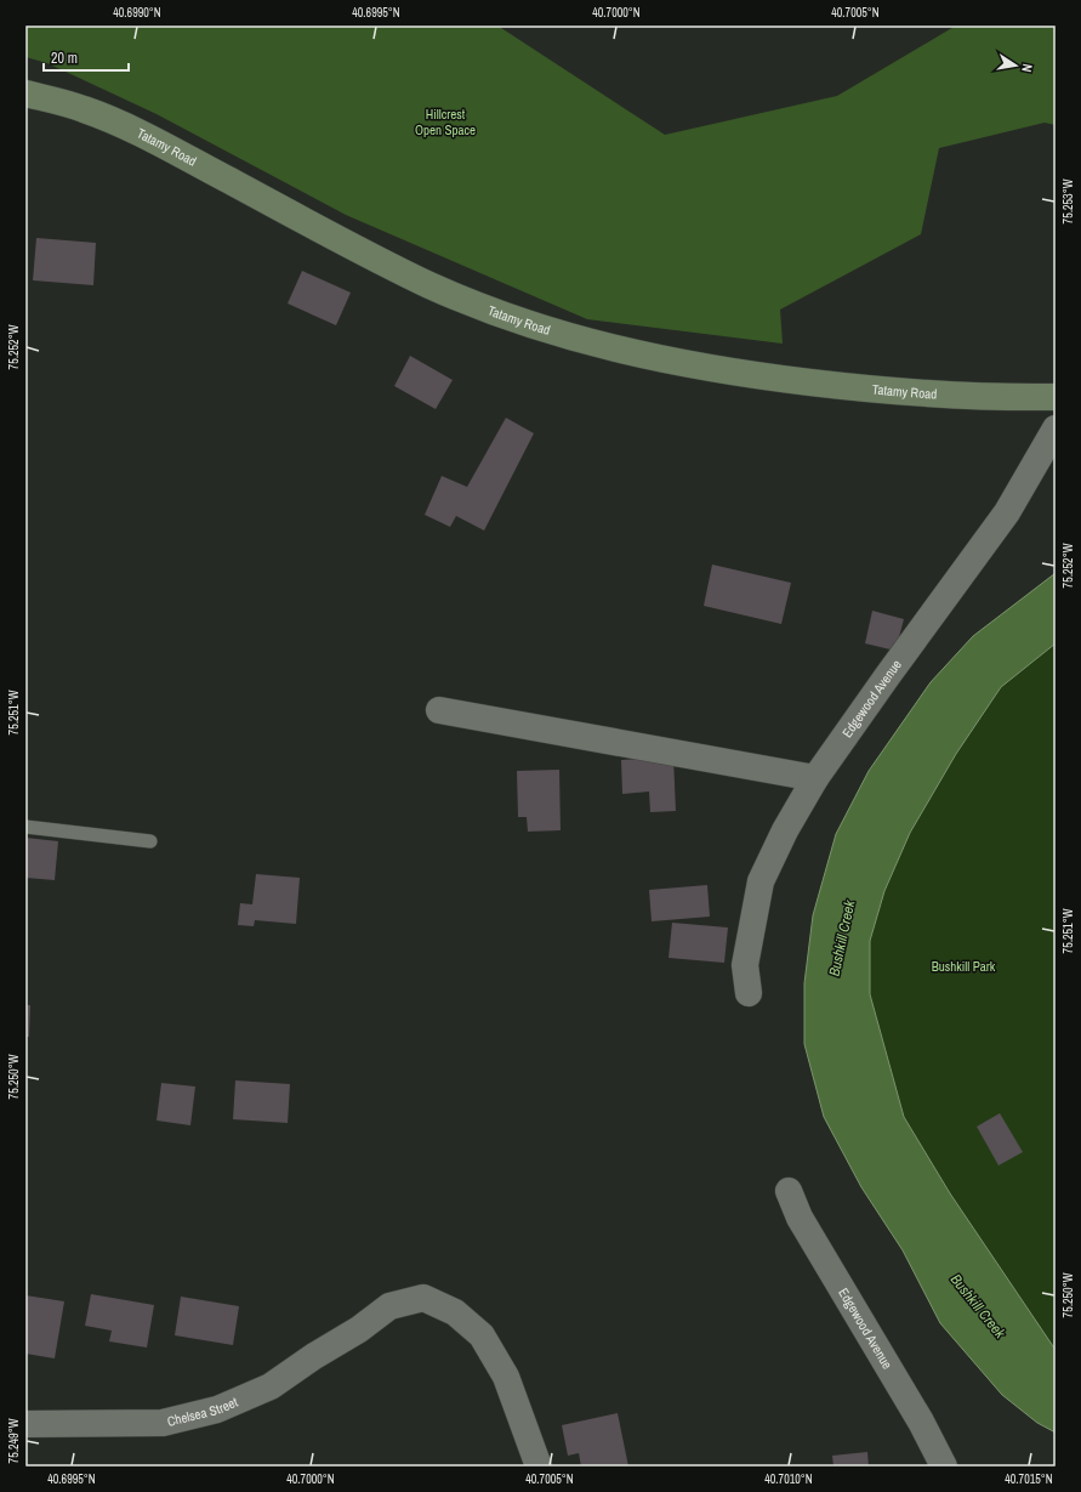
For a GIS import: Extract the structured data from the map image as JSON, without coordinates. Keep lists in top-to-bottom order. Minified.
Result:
{"streets":{"main road":["Tatamy Road"],"street":["Edgewood Avenue","Chelsea Street"]},"water":["Bushkill Creek"],"parks":["Hillcrest Open Space","Bushkill Park"],"scale_bar":"20 m","north":"right","coordinates":["40.6990°N","40.6995°N","40.7000°N","40.7005°N","75.253°W","75.252°W","75.251°W","75.250°W","75.249°W","40.7010°N","40.7015°N"]}
